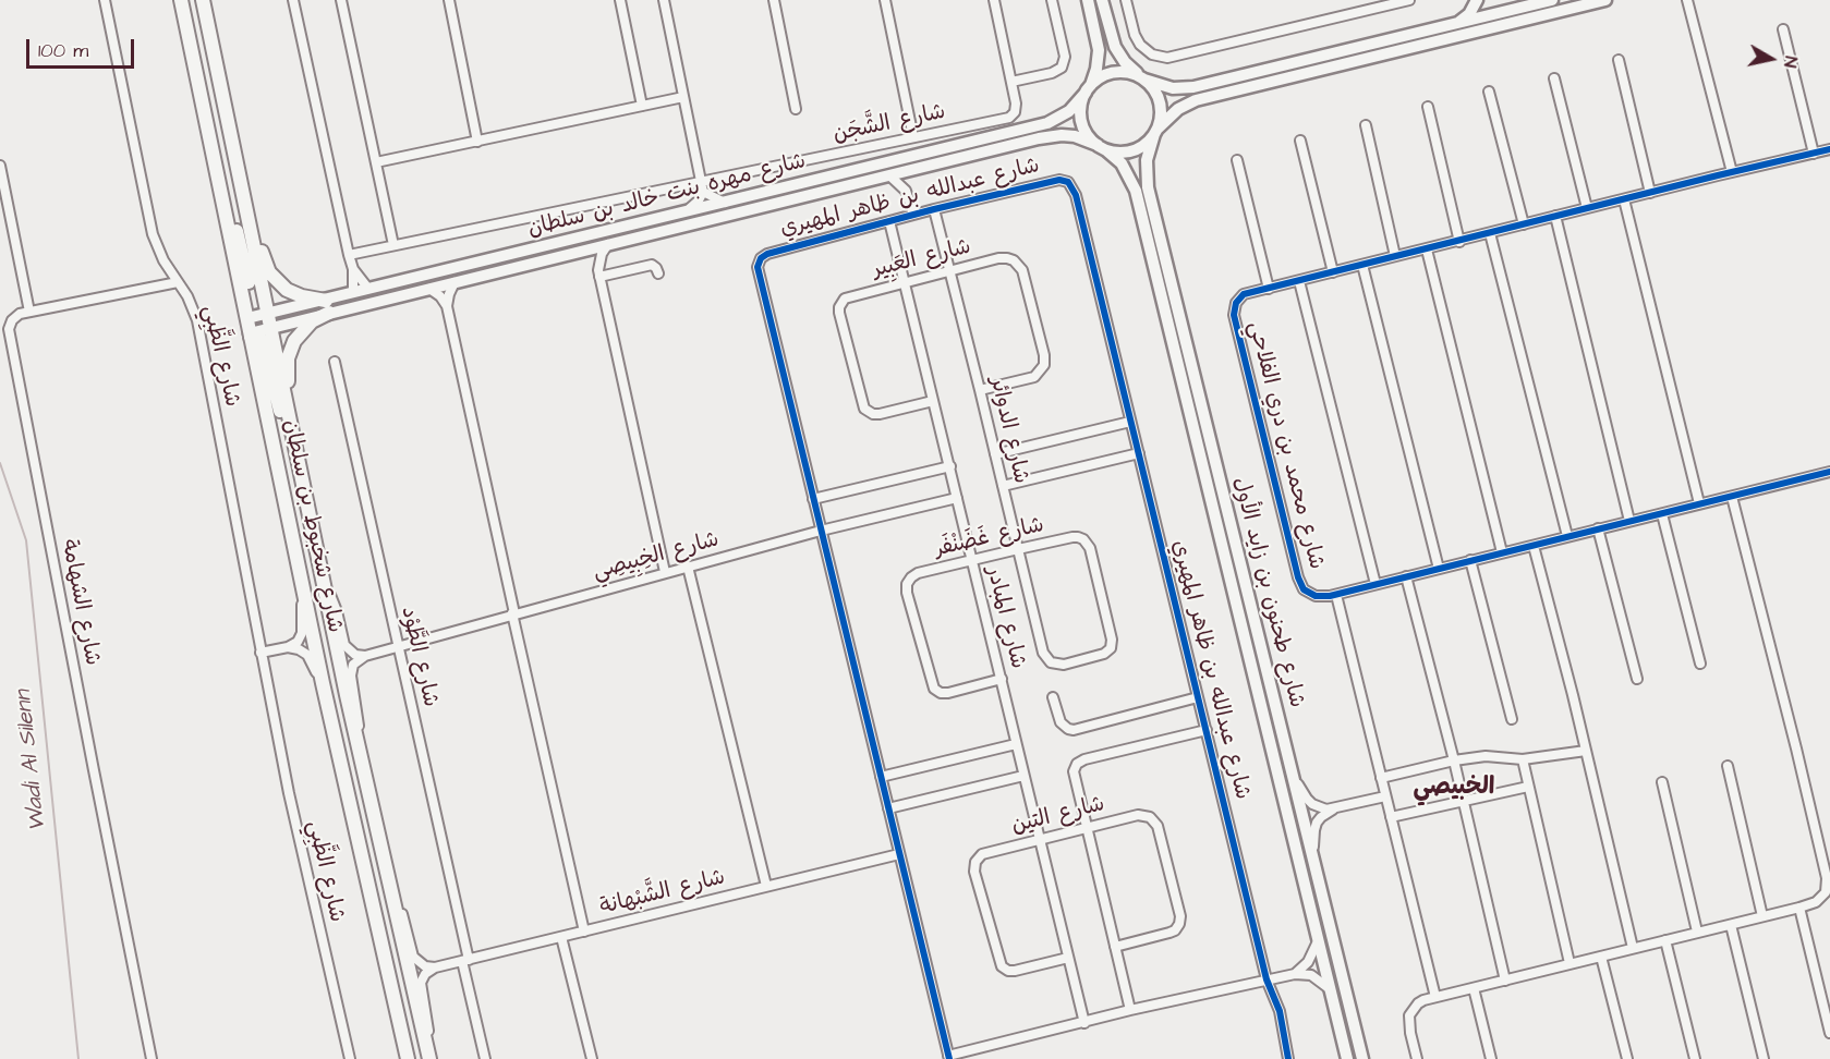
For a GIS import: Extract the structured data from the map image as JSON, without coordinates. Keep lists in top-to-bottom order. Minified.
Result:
{"streets":{"main road":["شارع شخبوط بن سلطان"],"street":["شارع الشَّجَن","شارع مهره بنت خالد بن سلطان","شارع عبدالله بن ظاهر المهيري","شارع العَبِير","شارع الظَّبِي","شارع الدوائر","شارع محمد بن دري الفلاحي","شارع غَضَنْفَر","شارع الخِبِيصِي","شارع طحنون بن زايد الأول","شارع الشهامة","شارع المبادر","شارع الطَّوْد","شارع التين","شارع الشَّبْهانة"]},"crossings":[["شارع مهره بنت خالد بن سلطان","شارع عبدالله بن ظاهر المهيري"],["شارع مهره بنت خالد بن سلطان","شارع شخبوط بن سلطان"],["شارع مهره بنت خالد بن سلطان","شارع طحنون بن زايد الأول"],["شارع عبدالله بن ظاهر المهيري","شارع الدوائر"],["شارع عبدالله بن ظاهر المهيري","شارع الخِبِيصِي"],["شارع عبدالله بن ظاهر المهيري","شارع المبادر"],["شارع عبدالله بن ظاهر المهيري","شارع الشَّبْهانة"],["شارع العَبِير","شارع الدوائر"],["شارع العَبِير","شارع المبادر"],["شارع الدوائر","شارع غَضَنْفَر"],["شارع غَضَنْفَر","شارع المبادر"],["شارع الخِبِيصِي","شارع المبادر"],["شارع الخِبِيصِي","شارع الطَّوْد"],["شارع المبادر","شارع التين"],["شارع الطَّوْد","شارع الشَّبْهانة"]],"districts":["الخبيصي"],"water":["Wadi Al Silenn"],"scale_bar":"100 m","north":"right"}
